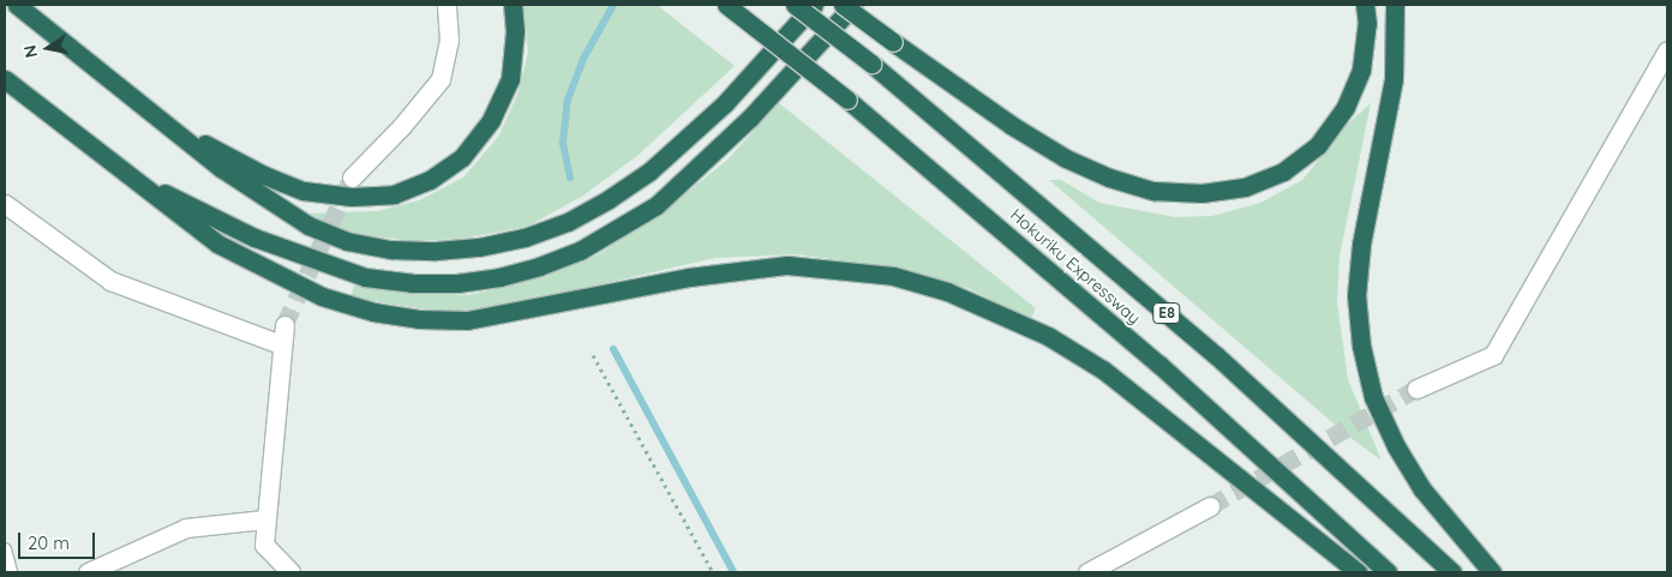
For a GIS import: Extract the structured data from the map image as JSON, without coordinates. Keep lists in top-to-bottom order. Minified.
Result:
{"streets":{"highway":["Hokuriku Expressway","E8"]},"scale_bar":"20 m","north":"left"}
